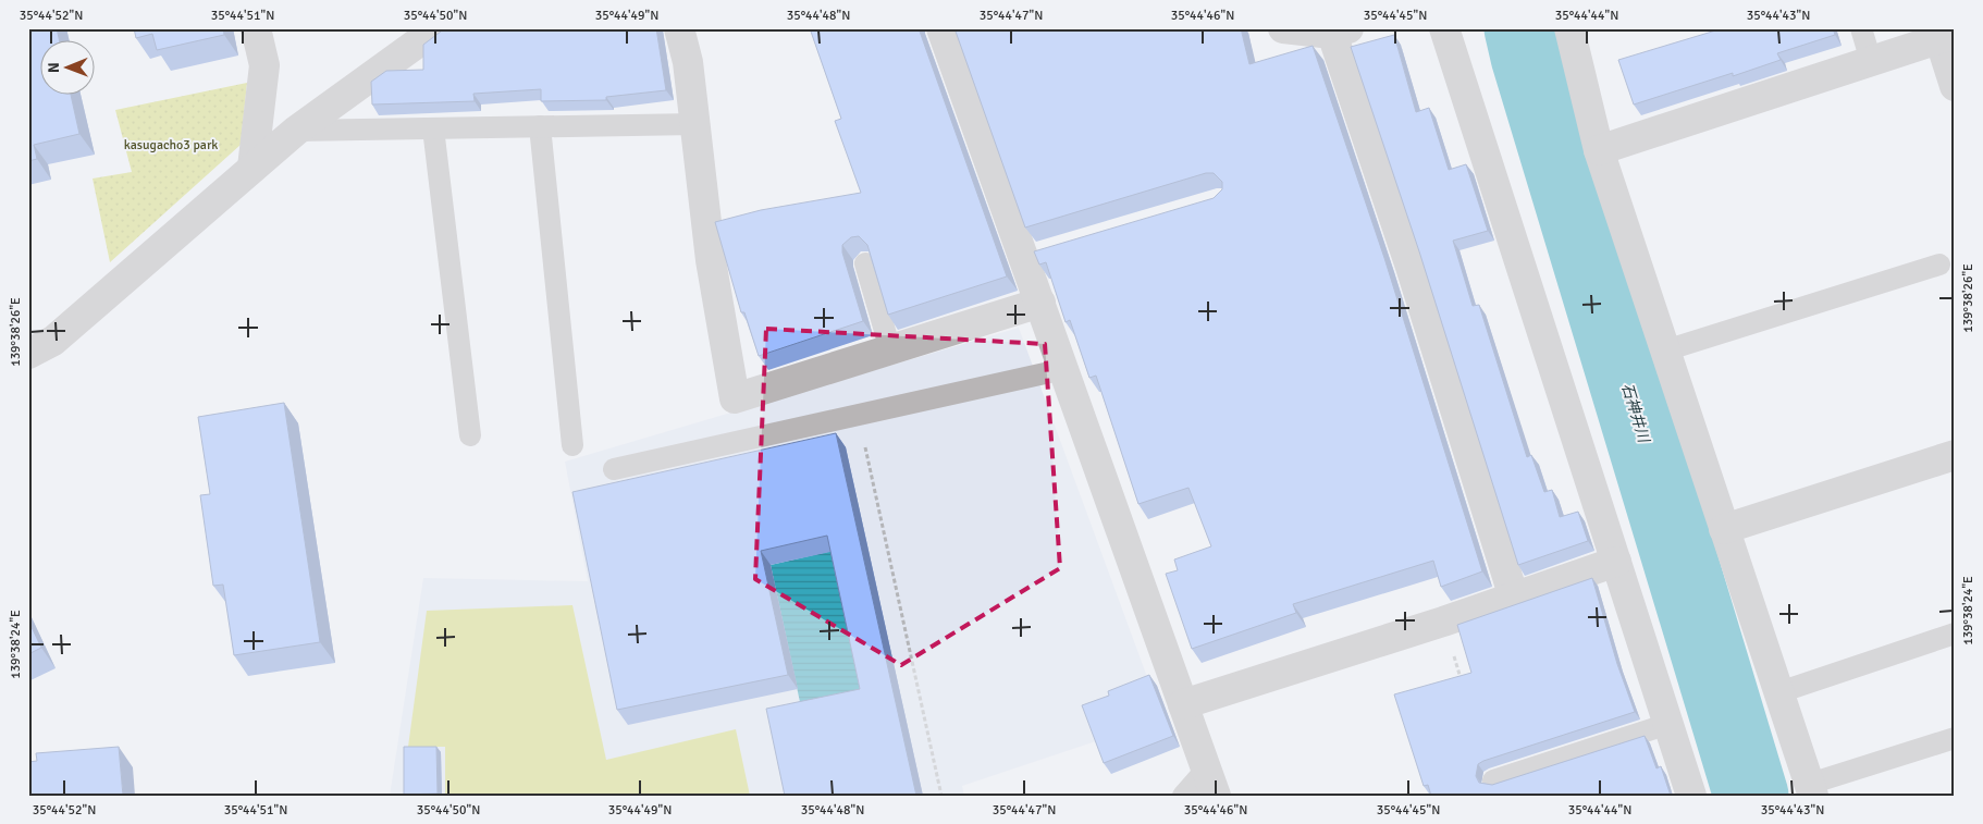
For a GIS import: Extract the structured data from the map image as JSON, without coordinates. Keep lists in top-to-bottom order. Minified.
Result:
{"water":["石神井川"],"parks":["kasugacho3 park"],"north":"left","coordinates":["35°44'52\"N","35°44'51\"N","35°44'50\"N","35°44'49\"N","35°44'48\"N","35°44'47\"N","35°44'46\"N","35°44'45\"N","35°44'44\"N","35°44'43\"N","139°38'26\"E","139°38'24\"E"]}
